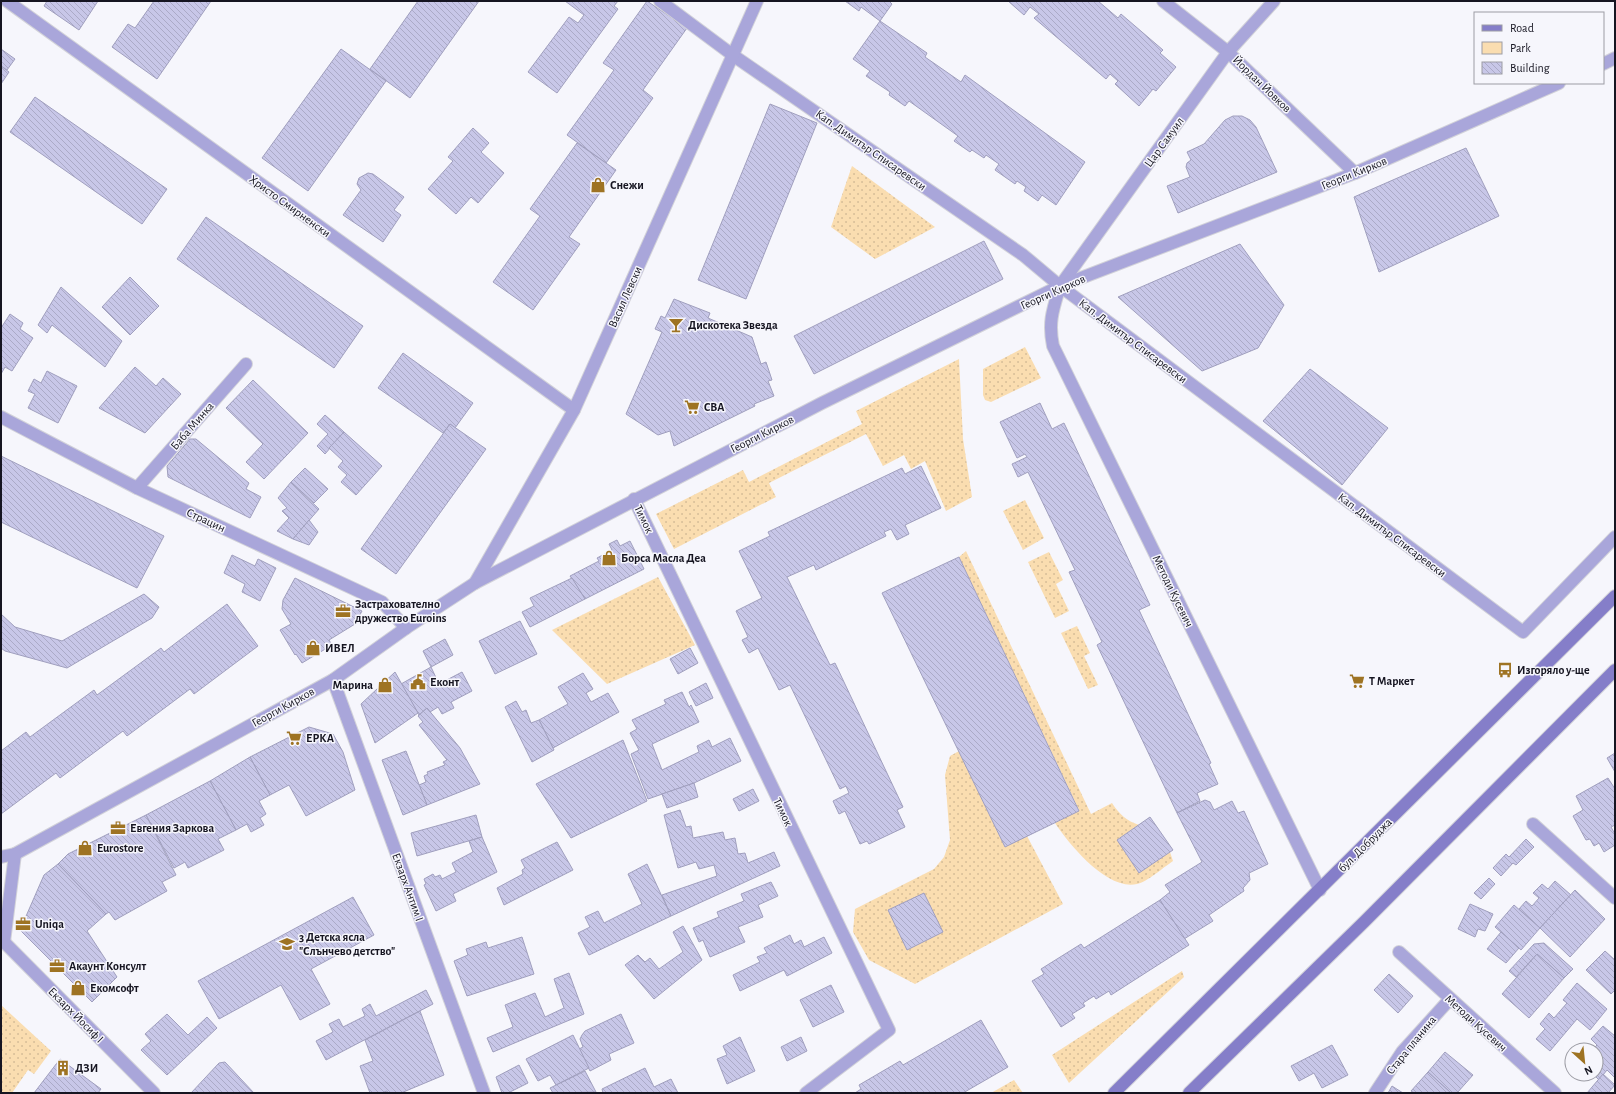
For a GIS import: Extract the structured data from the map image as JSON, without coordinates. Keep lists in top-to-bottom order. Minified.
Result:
{"streets":{"main road":["бул. Добруджа"],"street":["Йордан Йовков","Цар Самуил","Кап. Димитър Списаревски","Георги Кирков","Христо Смирненски","Васил Левски","Баба Минка","Тимок","Страцин","Методи Кусевич","Екзарх Антим I","Екзарх Йосиф I","Стара планина"]},"crossings":[["Йордан Йовков","Цар Самуил"],["Йордан Йовков","Георги Кирков"],["Цар Самуил","Кап. Димитър Списаревски"],["Цар Самуил","Георги Кирков"],["Цар Самуил","Методи Кусевич"],["Кап. Димитър Списаревски","Георги Кирков"],["Кап. Димитър Списаревски","Васил Левски"],["Кап. Димитър Списаревски","Методи Кусевич"],["Георги Кирков","Васил Левски"],["Георги Кирков","Тимок"],["Георги Кирков","Страцин"],["Георги Кирков","Методи Кусевич"],["Георги Кирков","Екзарх Антим I"],["Христо Смирненски","Васил Левски"],["Баба Минка","Страцин"],["Методи Кусевич","бул. Добруджа"],["Методи Кусевич","Стара планина"]],"places":{"shop":["Снежи","Борса Масла Деа","ИВЕЛ","Марина","Eurostore","Екомсофт"],"bar":["Дискотека Звезда"],"supermarket":["CBA","Т Маркет","ЕРКА"],"office":["Застрахователно дружество Euroins","Евгения Заркова","Uniqa","Акаунт Консулт"],"bus stop":["Изгоряло у-ще"],"public building":["Еконт"],"school or university":["3 Детска ясла \"Слънчево детство\""],"building":["ДЗИ"]},"legend":["Road","Park","Building"],"north":"bottom right"}
